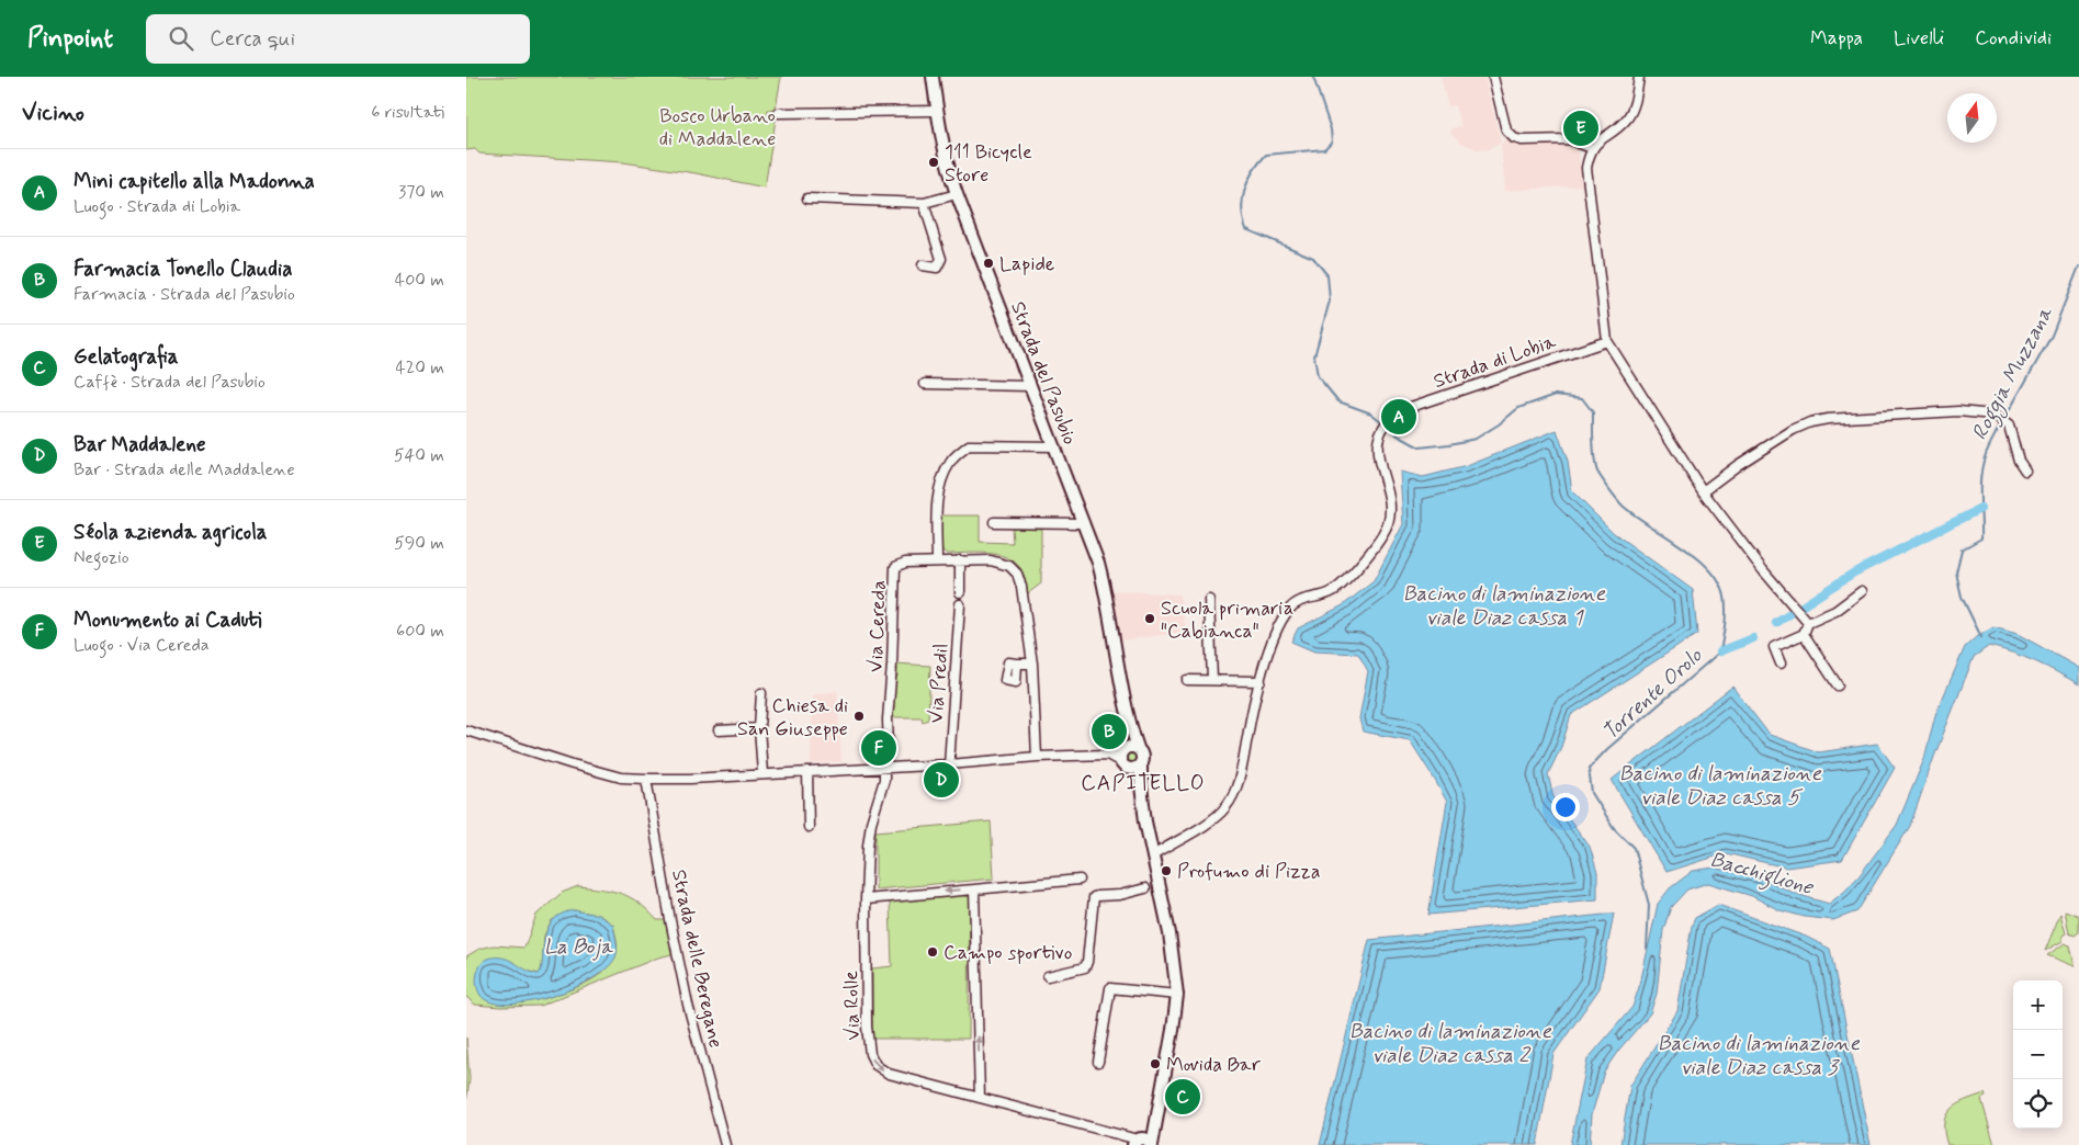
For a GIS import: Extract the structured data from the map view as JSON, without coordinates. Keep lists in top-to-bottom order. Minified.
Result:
{"streets":{"main road":["Strada del Pasubio"],"street":["Strada di Lobia","Via Cereda","Via Predil","Strada delle Beregane","Via Rolle"]},"crossings":[["Via Cereda","Via Rolle"]],"one_way":["Via Rolle"],"districts":["CAPITELLO"],"water":["Roggia Muzzana","Bacino di laminazione viale Diaz cassa 1","Torrente Orolo","Bacino di laminazione viale Diaz cassa 5","Bacchiglione","La Boja","Bacino di laminazione viale Diaz cassa 2","Bacino di laminazione viale Diaz cassa 3"],"parks":["Bosco Urbano di Maddalene"],"places":["111 Bicycle Store","Lapide","Scuola primaria \"Cabianca\"","Chiesa di San Giuseppe","Profumo di Pizza","Campo sportivo","Movida Bar"],"north":"top","page":{"header":"Pinpoint","search":"Cerca qui","nav":["Mappa","Livelli","Condividi"],"heading":["Vicino","6 risultati"],"pins":["E","A","B","F","D","C"],"list":[{"mark":"A","name":"Mini capitello alla Madonna","note":"Luogo · Strada di Lobia","value":"370 m"},{"mark":"B","name":"Farmacia Tonello Claudia","note":"Farmacia · Strada del Pasubio","value":"400 m"},{"mark":"C","name":"Gelatografia","note":"Caffè · Strada del Pasubio","value":"420 m"},{"mark":"D","name":"Bar Maddalene","note":"Bar · Strada delle Maddalene","value":"540 m"},{"mark":"E","name":"Séola azienda agricola","note":"Negozio","value":"590 m"},{"mark":"F","name":"Monumento ai Caduti","note":"Luogo · Via Cereda","value":"600 m"}],"map_buttons":["+","−"]}}
